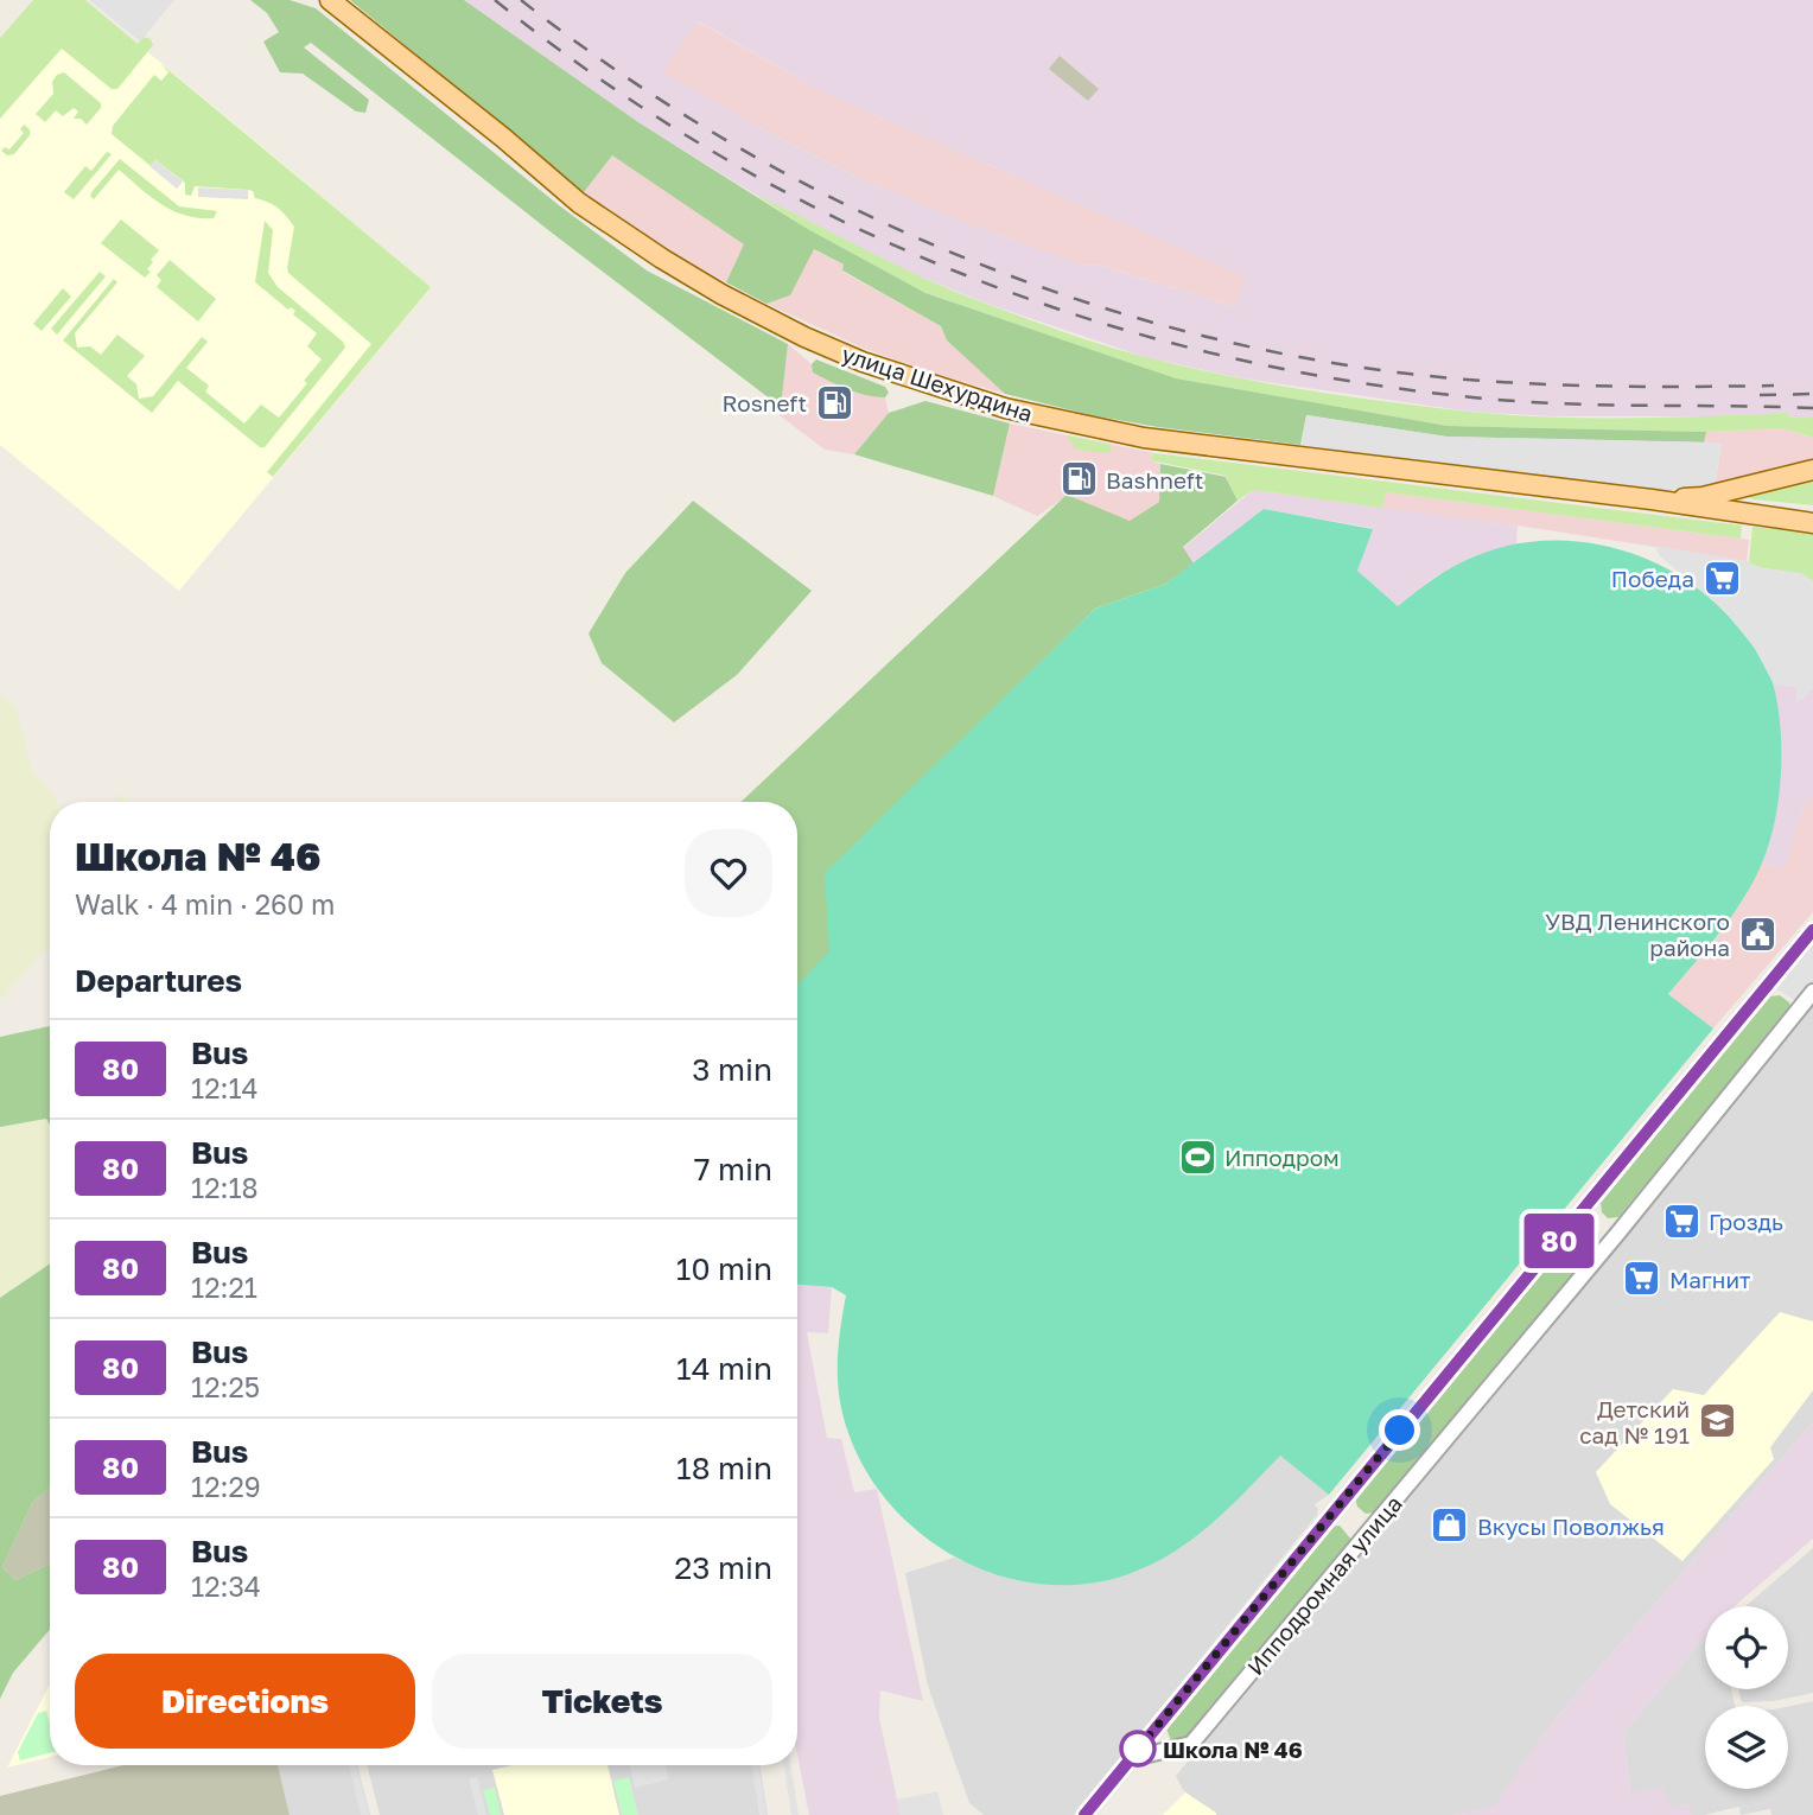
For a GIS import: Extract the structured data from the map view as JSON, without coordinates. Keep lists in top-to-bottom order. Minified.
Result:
{"streets":{"main road":["улица Шехурдина"],"street":["Ипподромная улица"]},"places":{"fuel station":["Rosneft","Bashneft"],"supermarket":["Победа","Гроздь","Магнит"],"public building":["УВД Ленинского района"],"sports":["Ипподром"],"school or university":["Детский сад № 191"],"shop":["Вкусы Поволжья"],"other":["Школа № 46"]},"lines":["bus line 80"],"page":{"on_map":"80","heading":[["Школа № 46","Walk · 4 min · 260 m"],"Departures"],"list":[{"mark":"80","name":"Bus","note":"12:14","value":"3 min"},{"mark":"80","name":"Bus","note":"12:18","value":"7 min"},{"mark":"80","name":"Bus","note":"12:21","value":"10 min"},{"mark":"80","name":"Bus","note":"12:25","value":"14 min"},{"mark":"80","name":"Bus","note":"12:29","value":"18 min"},{"mark":"80","name":"Bus","note":"12:34","value":"23 min"}],"buttons":["Directions","Tickets"]}}
